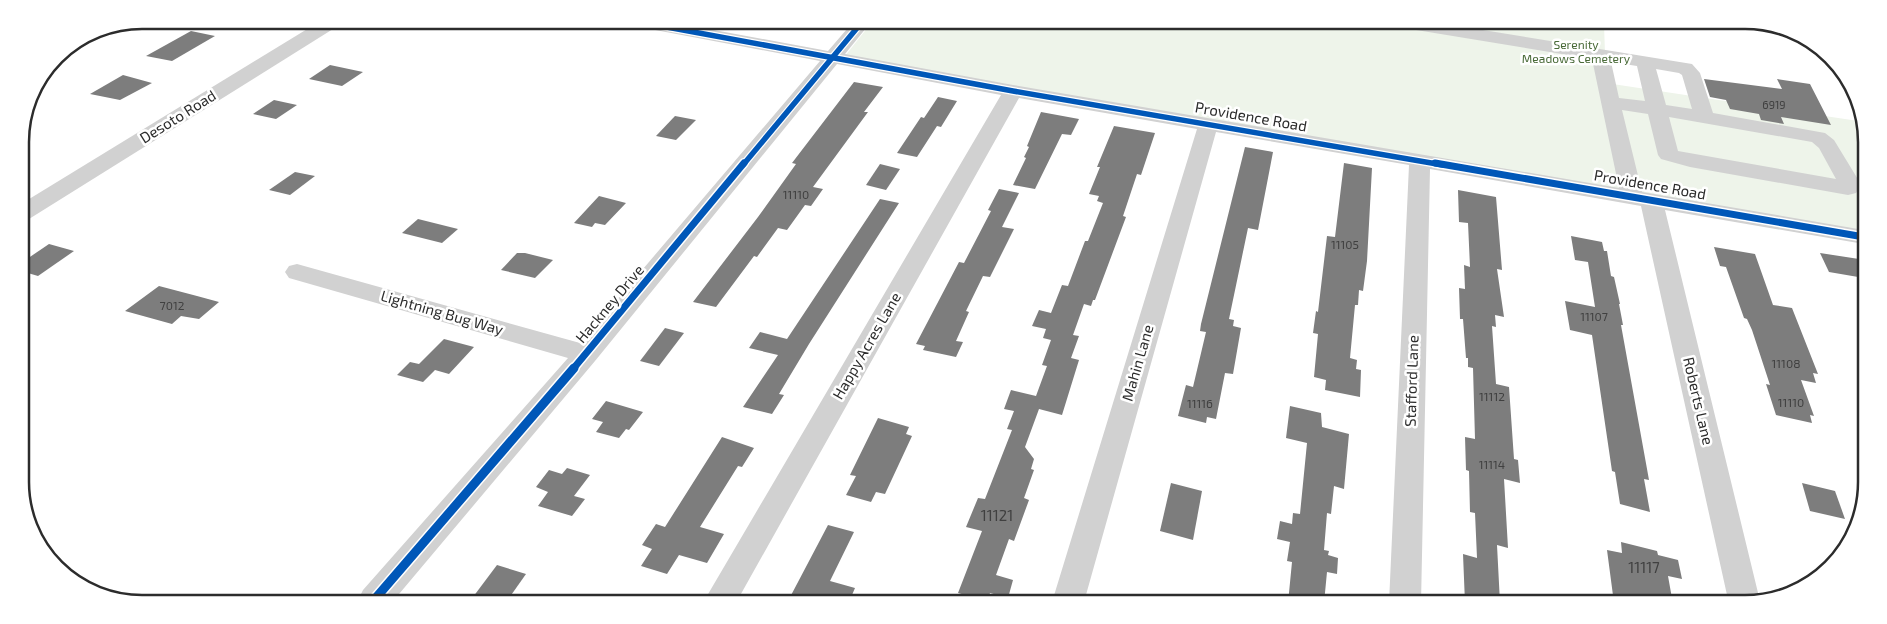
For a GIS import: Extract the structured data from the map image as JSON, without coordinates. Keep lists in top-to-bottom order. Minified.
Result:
{"streets":{"street":["Desoto Road","Providence Road","Hackney Drive","Lightning Bug Way","Happy Acres Lane","Mahin Lane","Stafford Lane","Roberts Lane"]},"crossings":[["Providence Road","Hackney Drive"],["Providence Road","Happy Acres Lane"],["Providence Road","Mahin Lane"],["Providence Road","Stafford Lane"],["Providence Road","Roberts Lane"],["Hackney Drive","Lightning Bug Way"]],"parks":["Serenity Meadows Cemetery"],"house_numbers":["6919","11110","11105","7012","11107","11108","11112","11110","11116","11114","11121","11117"]}
